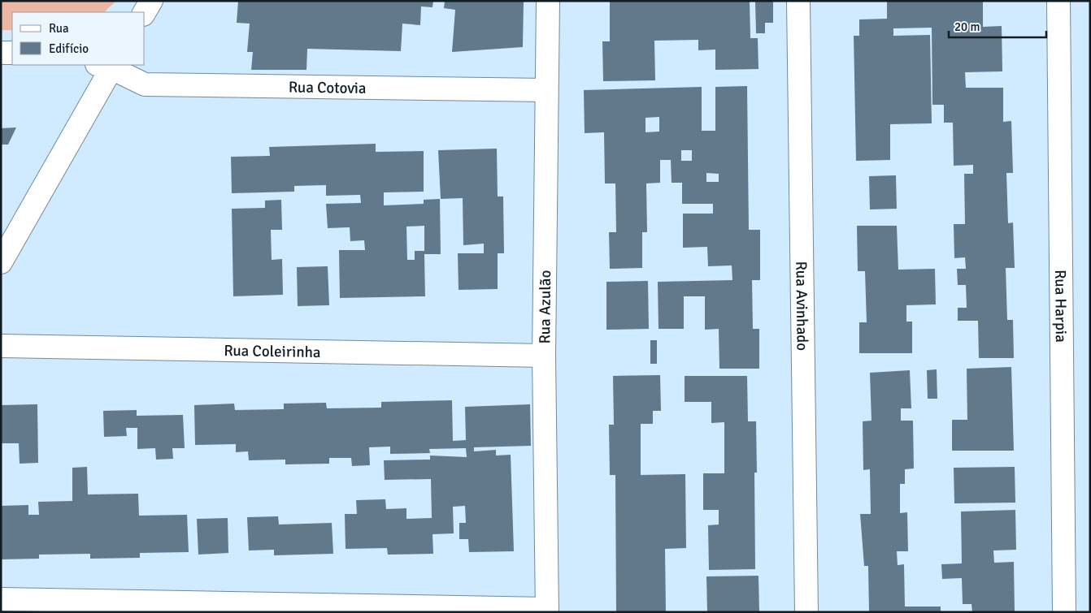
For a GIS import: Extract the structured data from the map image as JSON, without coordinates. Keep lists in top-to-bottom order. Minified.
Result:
{"streets":{"street":["Rua Cotovia","Rua Azulão","Rua Avinhado","Rua Harpia","Rua Coleirinha"]},"crossings":[["Rua Cotovia","Rua Azulão"],["Rua Azulão","Rua Coleirinha"]],"legend":["Rua","Edifício"],"scale_bar":"20 m"}
